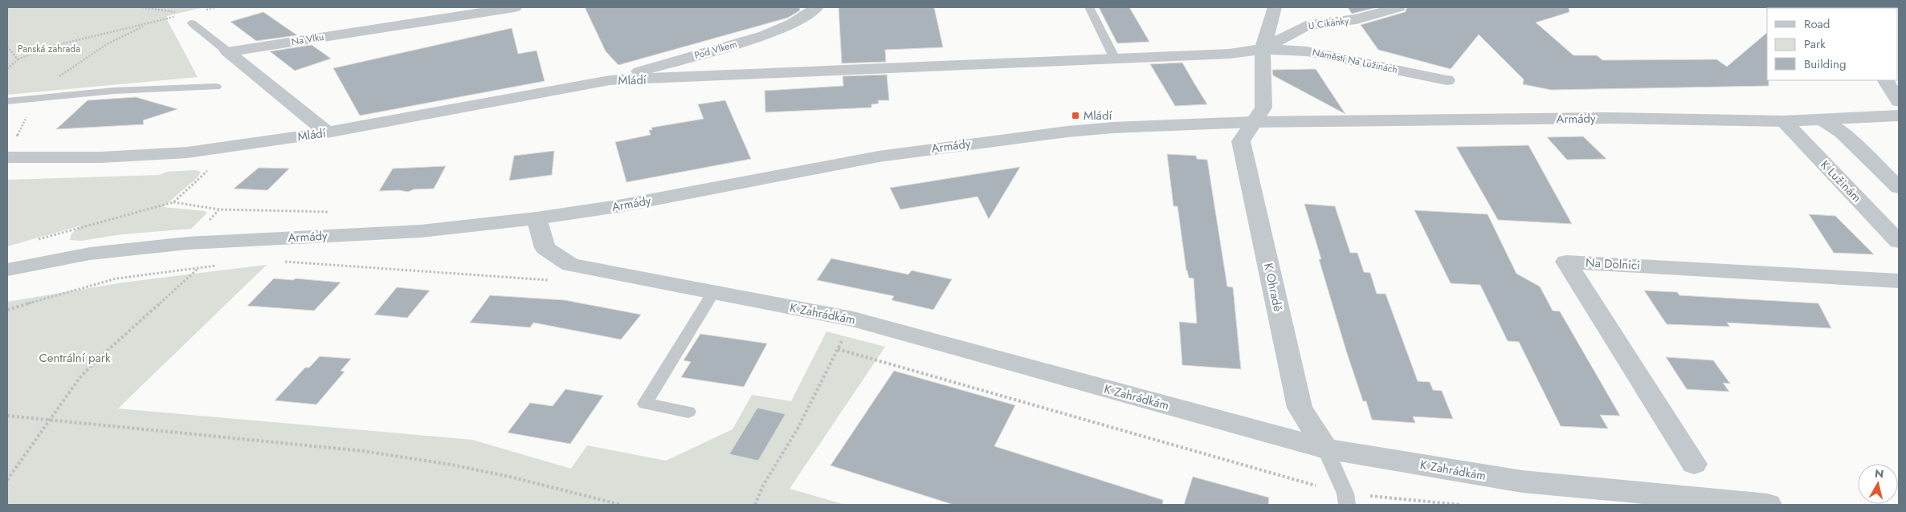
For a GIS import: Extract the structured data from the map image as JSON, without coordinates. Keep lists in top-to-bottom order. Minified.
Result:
{"streets":{"street":["U Cikánky","Na Vlku","Pod Vlkem","Náměstí Na Lužinách","Mládí","Armády","K Lužinám","Na Dolnici","K Ohradě","K Zahrádkám"]},"crossings":[["U Cikánky","Náměstí Na Lužinách"],["U Cikánky","Mládí"],["Pod Vlkem","Mládí"],["Náměstí Na Lužinách","Mládí"],["Armády","K Lužinám"],["Armády","K Ohradě"],["Armády","K Zahrádkám"],["K Ohradě","K Zahrádkám"]],"parks":["Panská zahrada","Centrální park"],"places":{"transit":["Mládí"]},"legend":["Road","Park","Building"],"north":"top"}
